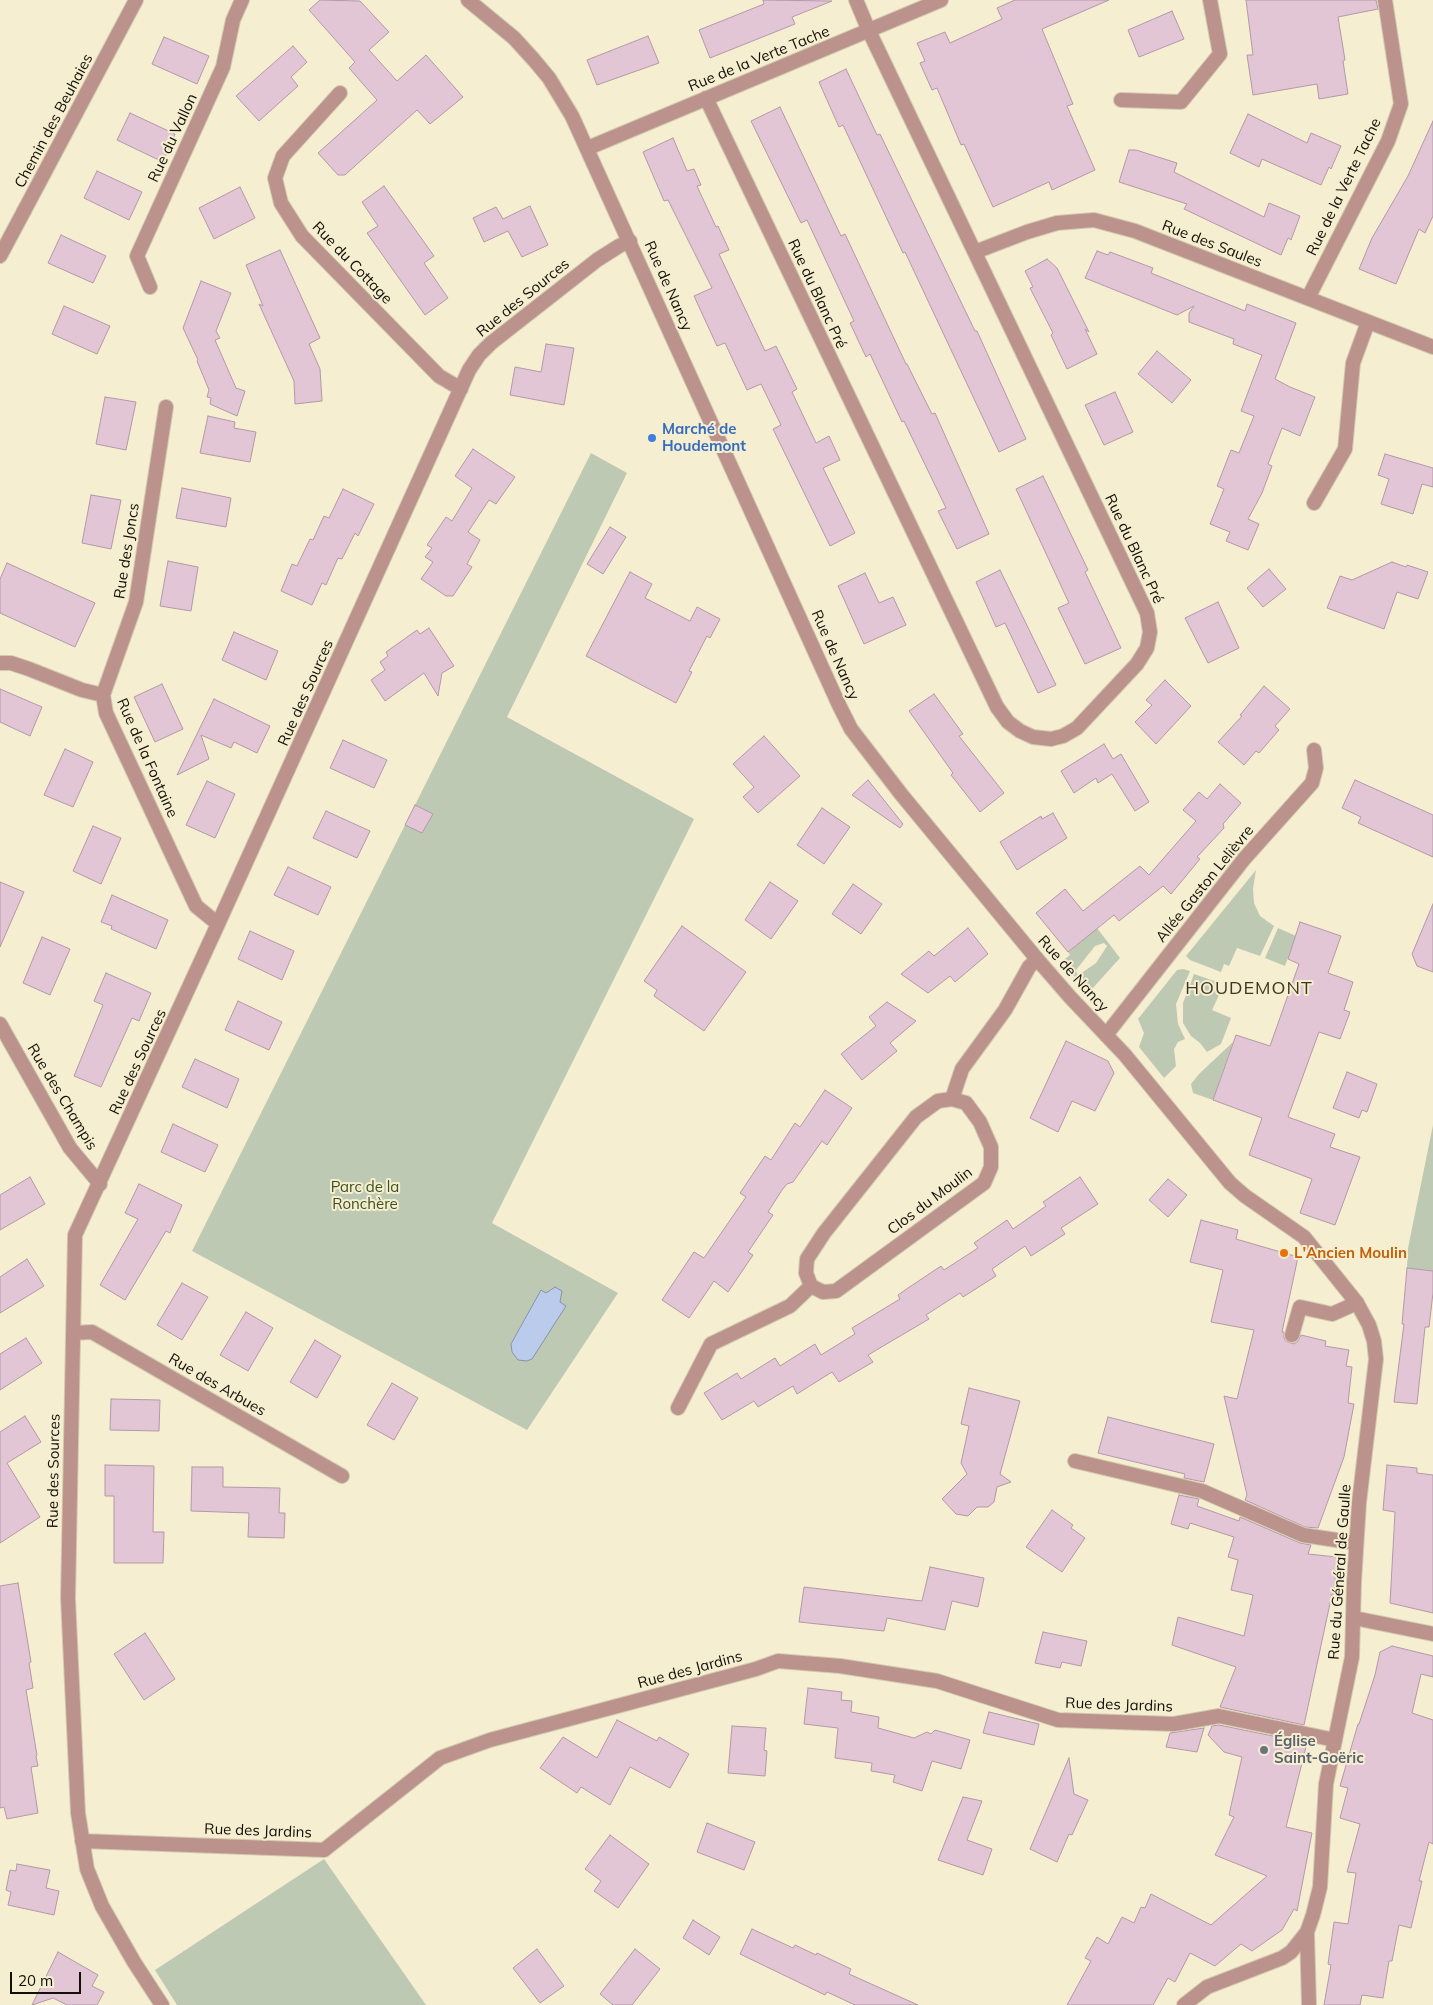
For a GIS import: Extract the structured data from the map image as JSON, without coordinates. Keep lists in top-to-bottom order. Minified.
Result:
{"streets":{"street":["Rue de la Verte Tache","Chemin des Beuhaies","Rue du Vallon","Rue des Saules","Rue du Cottage","Rue de Nancy","Rue du Blanc Pré","Rue des Sources","Rue des Joncs","Rue de la Fontaine","Allée Gaston Lelièvre","Rue des Champis","Clos du Moulin","Rue des Arbues","Rue du Général de Gaulle","Rue des Jardins"]},"crossings":[["Rue de la Verte Tache","Rue des Saules"],["Rue de la Verte Tache","Rue de Nancy"],["Rue de la Verte Tache","Rue du Blanc Pré"],["Rue des Saules","Rue du Blanc Pré"],["Rue du Cottage","Rue des Sources"],["Rue de Nancy","Rue des Sources"],["Rue de Nancy","Allée Gaston Lelièvre"],["Rue de Nancy","Rue du Général de Gaulle"],["Rue des Sources","Rue de la Fontaine"],["Rue des Sources","Rue des Champis"],["Rue des Sources","Rue des Arbues"],["Rue des Sources","Rue des Jardins"],["Rue des Joncs","Rue de la Fontaine"],["Rue du Général de Gaulle","Rue des Jardins"]],"districts":["HOUDEMONT"],"parks":["Parc de la Ronchère"],"places":["Marché de Houdemont","L'Ancien Moulin","Église Saint-Goëric"],"scale_bar":"20 m"}
